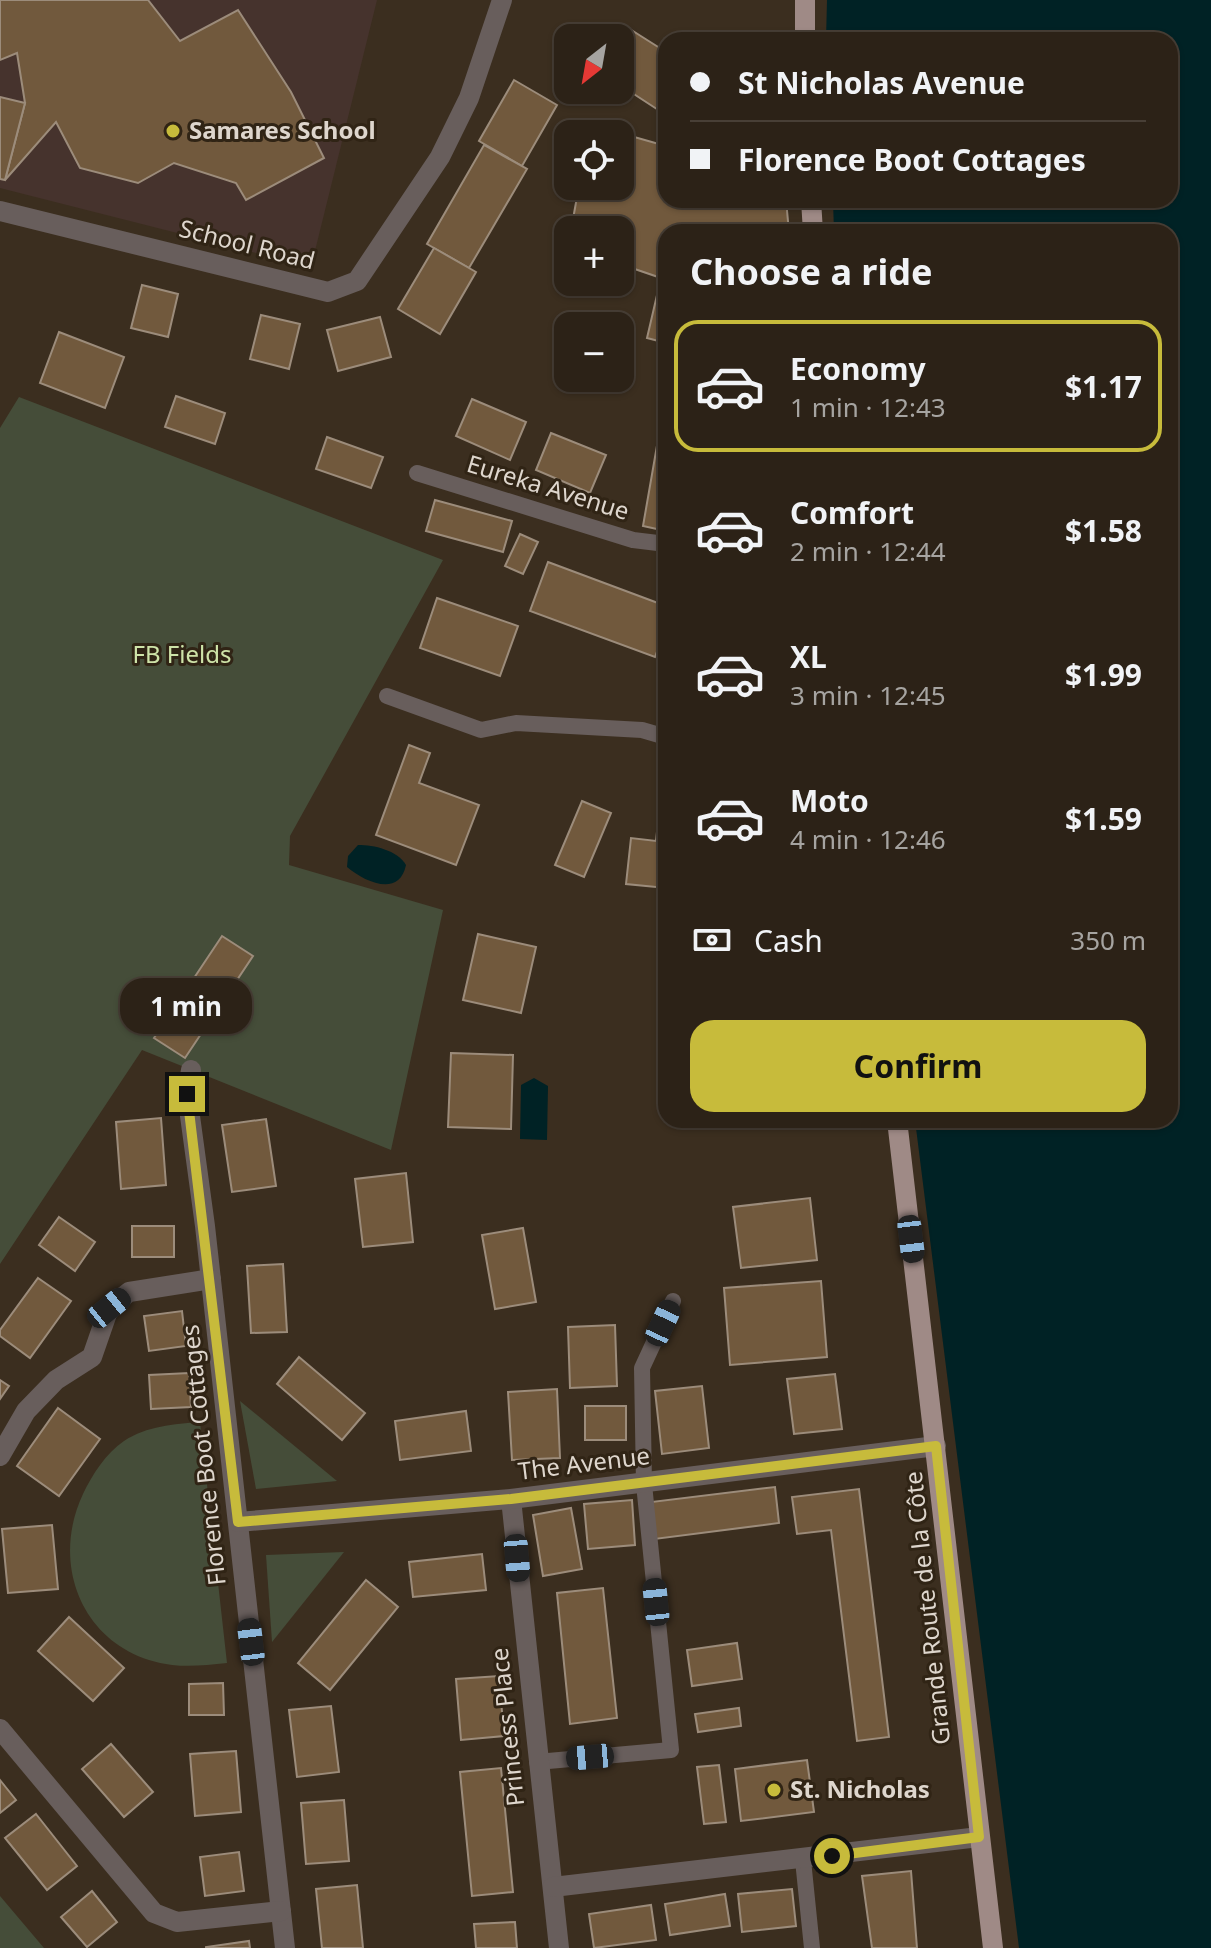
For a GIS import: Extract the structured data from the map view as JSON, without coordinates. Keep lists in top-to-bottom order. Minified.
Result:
{"streets":{"main road":["Grande Route de la Côte"],"street":["School Road","Florence Boot Cottages","The Avenue","Princess Place"],"lane":["Eureka Avenue"]},"crossings":[["Florence Boot Cottages","The Avenue"],["The Avenue","Grande Route de la Côte"],["The Avenue","Princess Place"]],"parks":["FB Fields"],"places":["Samares School","St. Nicholas"],"north":"bottom left","page":{"map_buttons":["+","−"],"banner":["St Nicholas Avenue","Florence Boot Cottages"],"heading":"Choose a ride","list":[{"name":"Economy","note":"1 min · 12:43","value":"$1.17"},{"name":"Comfort","note":"2 min · 12:44","value":"$1.58"},{"name":"XL","note":"3 min · 12:45","value":"$1.99"},{"name":"Moto","note":"4 min · 12:46","value":"$1.59"}],"pay":["Cash","350 m"],"bubble":"1 min","buttons":"Confirm"}}
